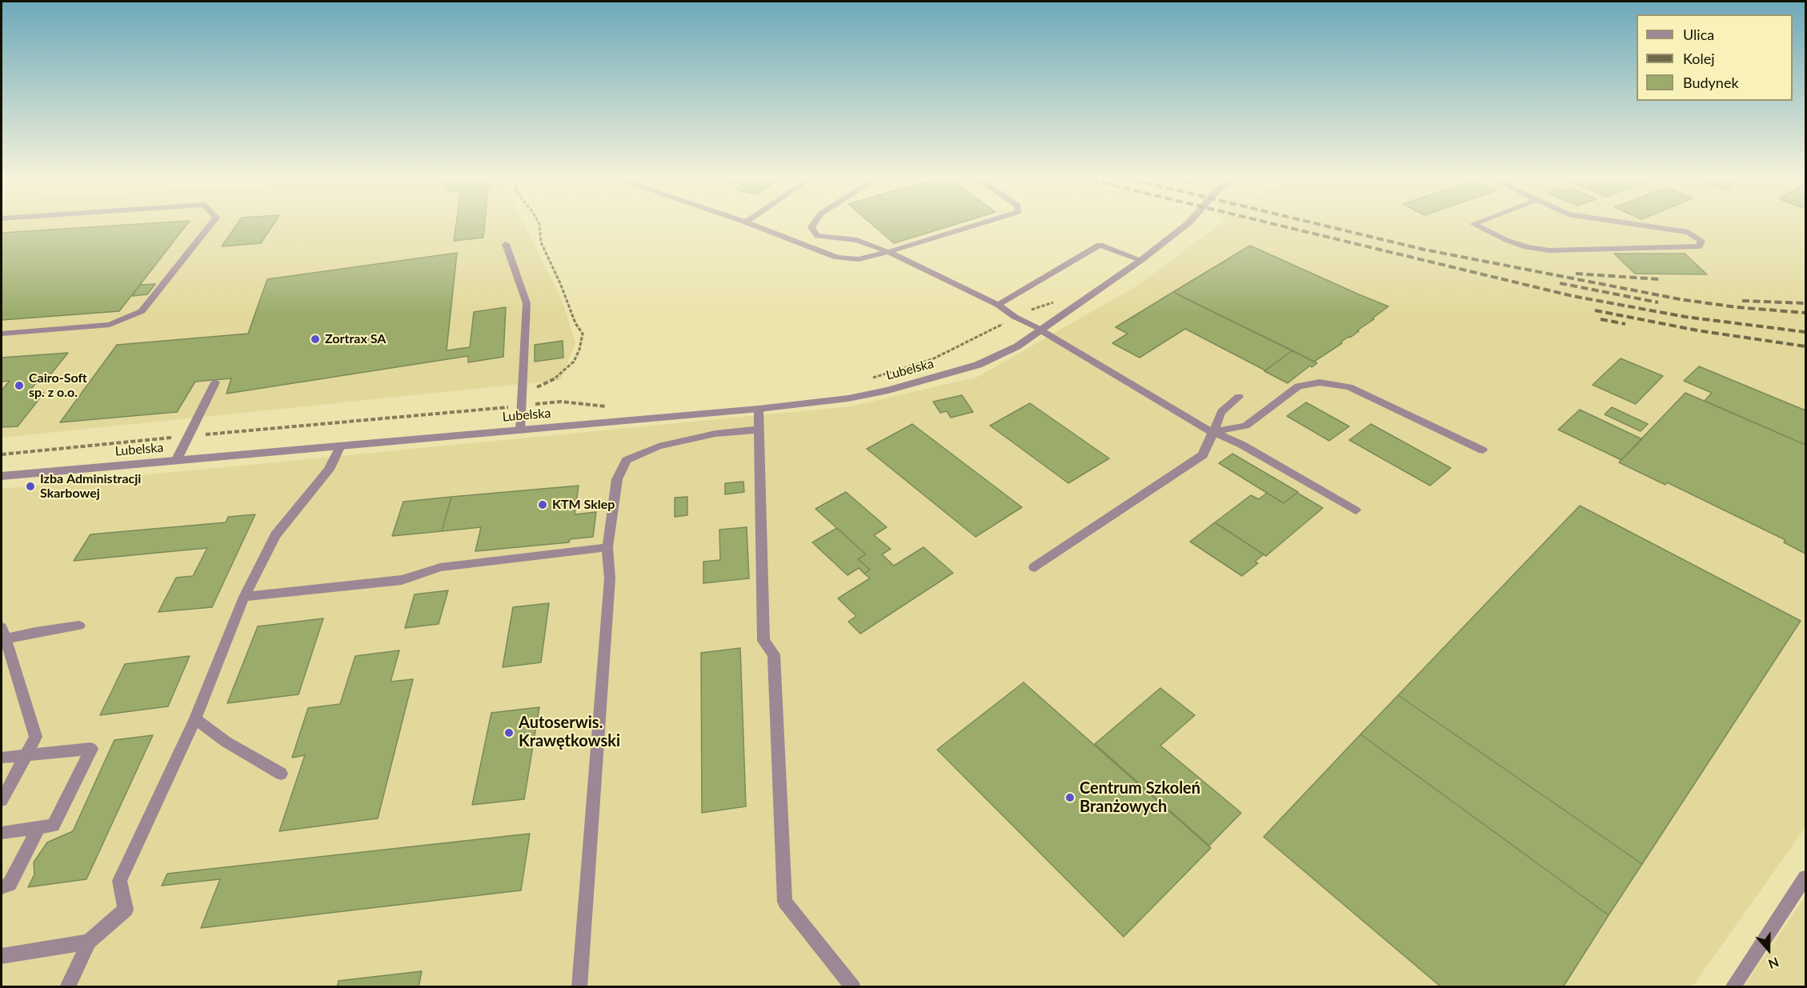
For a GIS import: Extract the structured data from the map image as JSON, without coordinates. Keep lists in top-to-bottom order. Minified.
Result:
{"streets":{"street":["Lubelska"]},"places":["Zortrax SA","Cairo-Soft sp. z o.o.","Izba Administracji Skarbowej","KTM Sklep","Autoserwis. Krawętkowski","Centrum Szkoleń Branżowych"],"legend":["Ulica","Kolej","Budynek"],"north":"bottom"}
